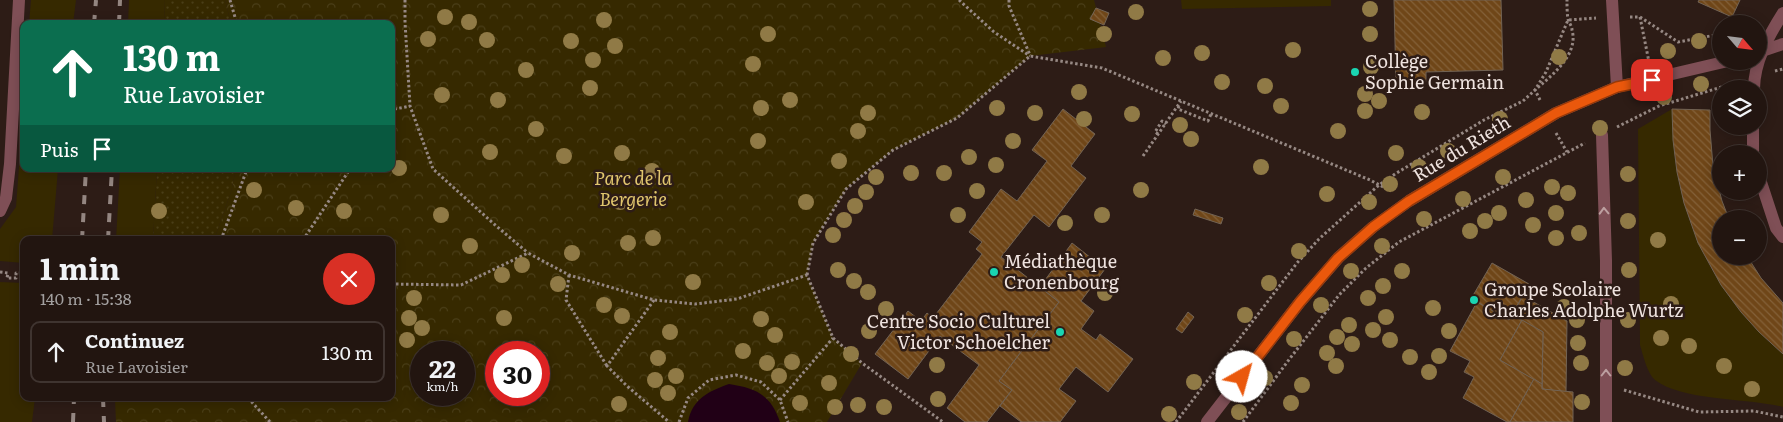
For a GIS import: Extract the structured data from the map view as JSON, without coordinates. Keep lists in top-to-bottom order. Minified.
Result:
{"streets":{"street":["Rue du Rieth"]},"parks":["Parc de la Bergerie"],"places":["Collège Sophie Germain","Médiathèque Cronenbourg","Groupe Scolaire Charles Adolphe Wurtz","Centre Socio Culturel Victor Schoelcher"],"north":"bottom right","page":{"map_buttons":["+","−"],"turn":["130 m","Rue Lavoisier"],"then":"Puis","heading":["1 min","140 m · 15:38"],"list":[{"name":"Continuez","note":"Rue Lavoisier","value":"130 m"}],"speed":"22 km/h","limit":"30"}}
